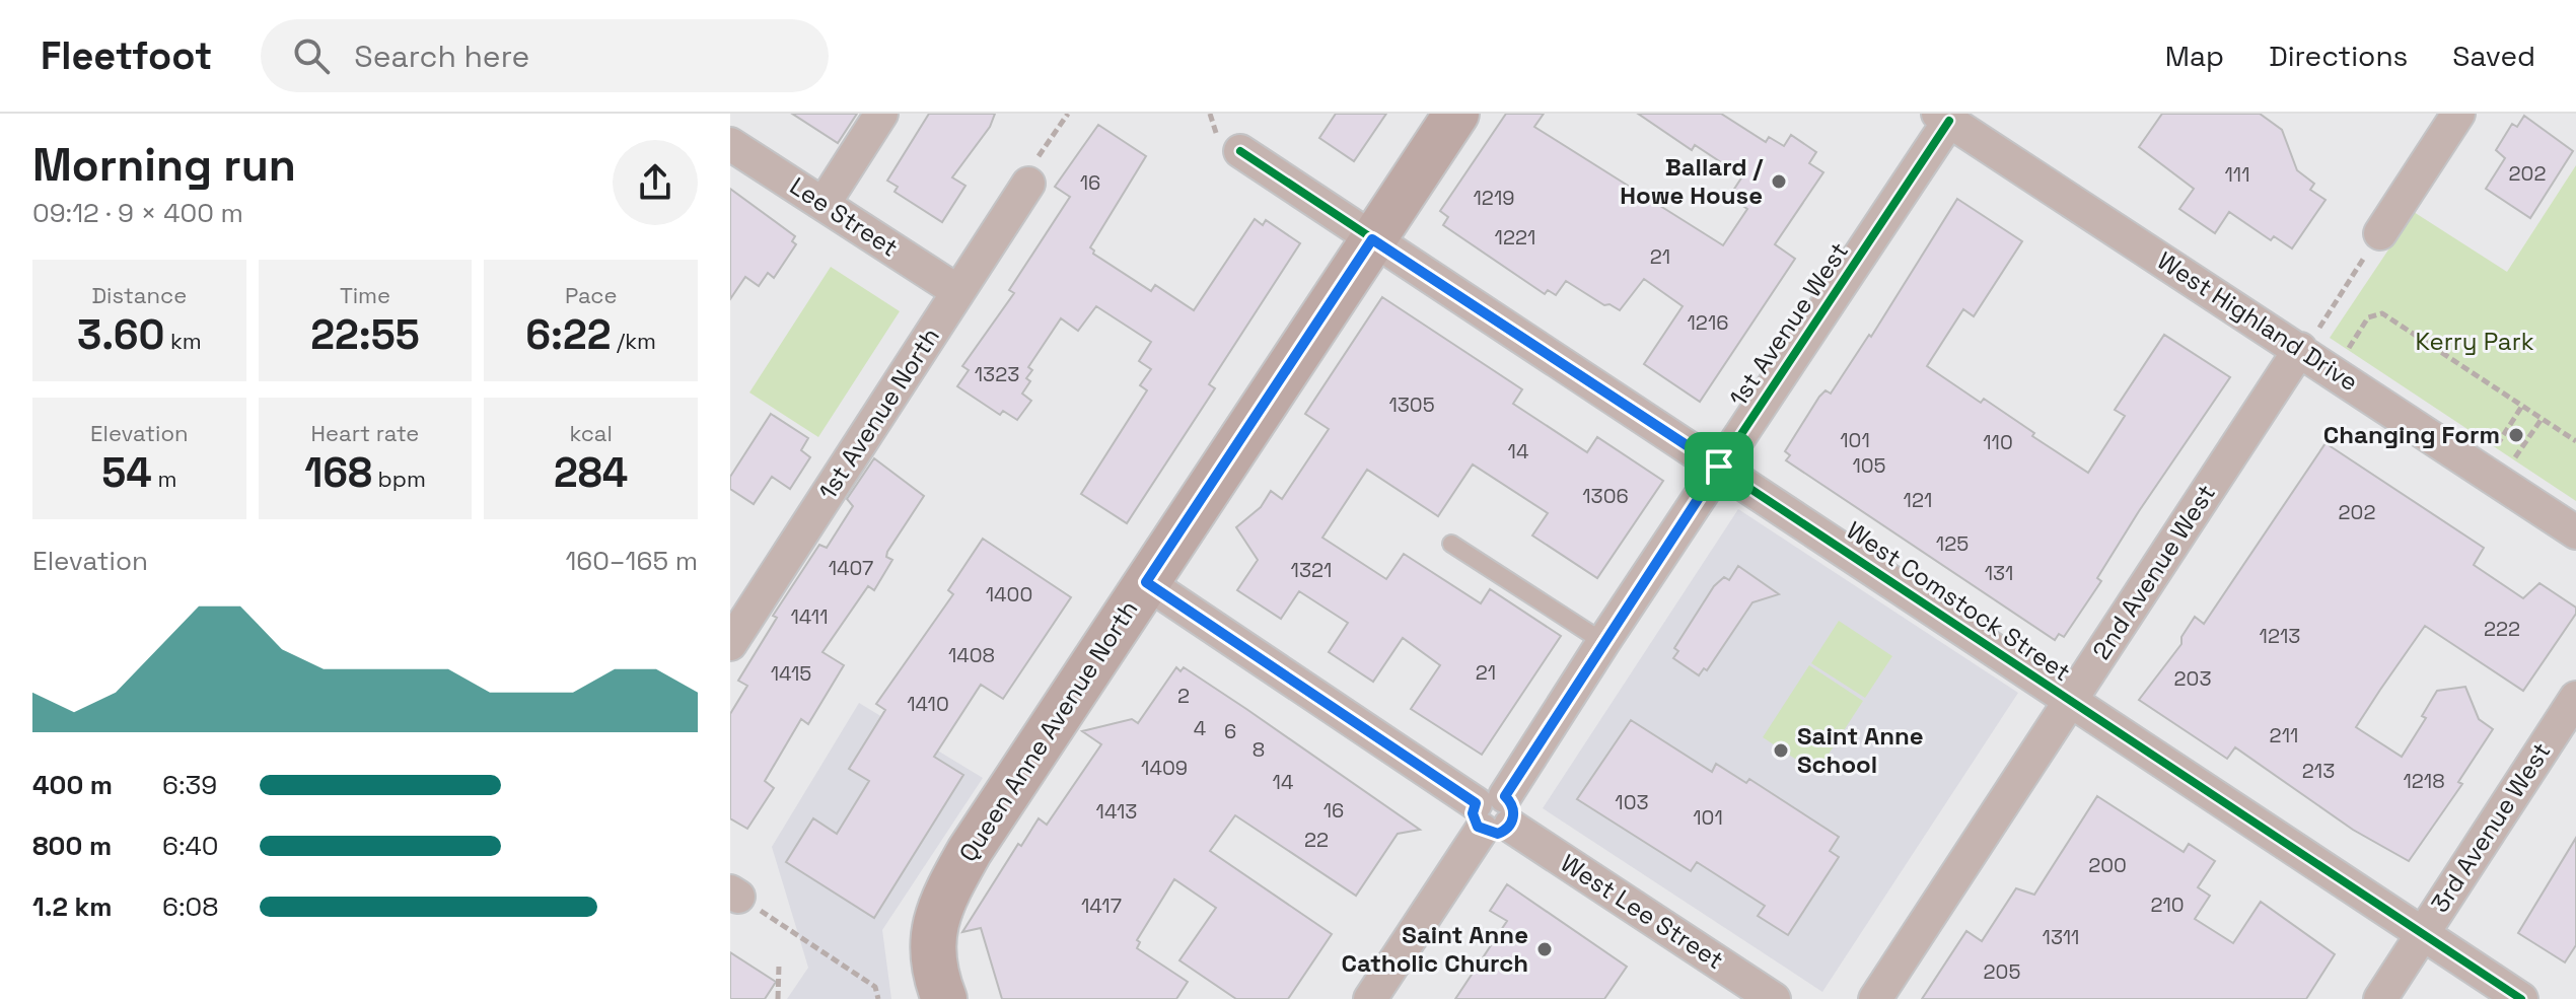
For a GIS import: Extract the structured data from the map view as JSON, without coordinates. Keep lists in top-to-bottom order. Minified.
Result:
{"streets":{"main road":["Queen Anne Avenue North"],"street":["Lee Street","West Highland Drive","1st Avenue West","1st Avenue North","2nd Avenue West","West Comstock Street","3rd Avenue West","West Lee Street"]},"crossings":[["Lee Street","1st Avenue North"],["West Highland Drive","1st Avenue West"],["West Highland Drive","2nd Avenue West"],["1st Avenue West","West Comstock Street"],["1st Avenue West","West Lee Street"],["2nd Avenue West","West Comstock Street"],["West Comstock Street","Queen Anne Avenue North"],["West Comstock Street","3rd Avenue West"],["Queen Anne Avenue North","West Lee Street"]],"parks":["Kerry Park"],"places":["Ballard / Howe House","Changing Form","Saint Anne School","Saint Anne Catholic Church"],"house_numbers":["202","111","16","1219","1221","21","1216","1323","1305","101","110","14","105","1306","121","202","125","1407","1321","131","1400","1411","222","1213","1408","21","1415","203","2","1410","4","6","211","8","1409","213","1218","14","103","16","1413","101","22","200","210","1417","1311","205"],"page":{"header":"Fleetfoot","search":"Search here","nav":["Map","Directions","Saved"],"heading":["Morning run","09:12 · 9 × 400 m"],"stats":[["Distance","3.60 km"],["Time","22:55"],["Pace","6:22 /km"],["Elevation","54 m"],["Heart rate","168 bpm"],["kcal","284"]],"chart":["Elevation","160–165 m"],"list":[{"name":"400 m","note":"6:39"},{"name":"800 m","note":"6:40"},{"name":"1.2 km","note":"6:08"}]}}
